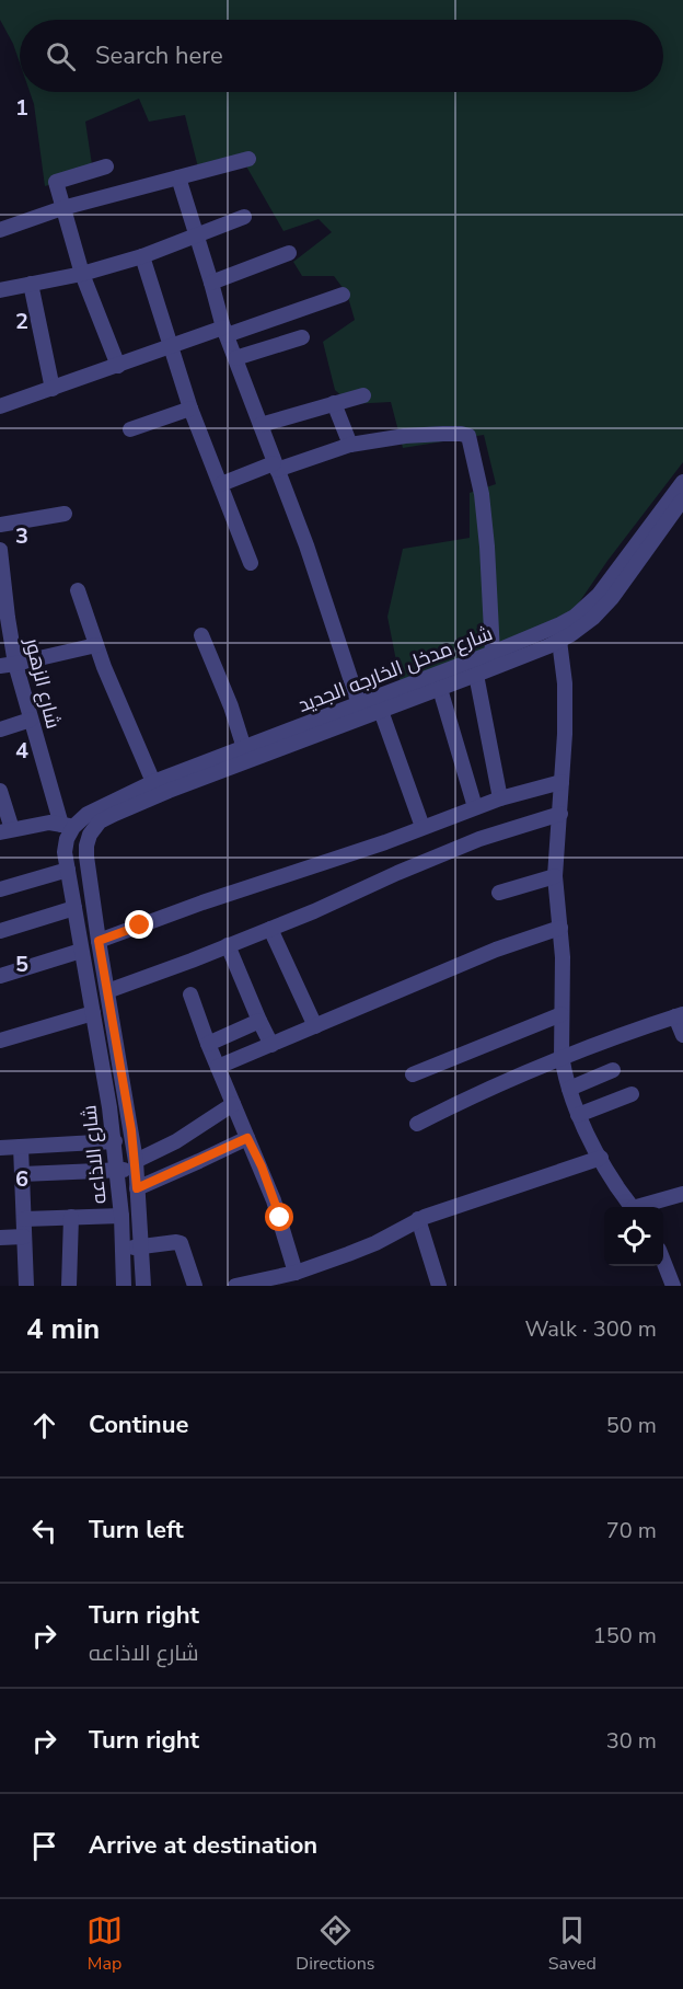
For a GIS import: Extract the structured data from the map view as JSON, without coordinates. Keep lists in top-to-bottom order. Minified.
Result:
{"streets":{"street":["شارع مدخل الخارجه الجديد","شارع الزهور","شارع الاذاعه"]},"crossings":[["شارع مدخل الخارجه الجديد","شارع الزهور"],["شارع مدخل الخارجه الجديد","شارع الاذاعه"],["شارع الزهور","شارع الاذاعه"]],"page":{"search":"Search here","heading":["4 min","Walk · 300 m"],"list":[["Continue","50 m"],["Turn left","70 m"],["Turn right","شارع الاذاعه","150 m"],["Turn right","30 m"],"Arrive at destination"],"nav":["Map","Directions","Saved"]},"grid":{"rows":["1","2","3","4","5","6"]}}
